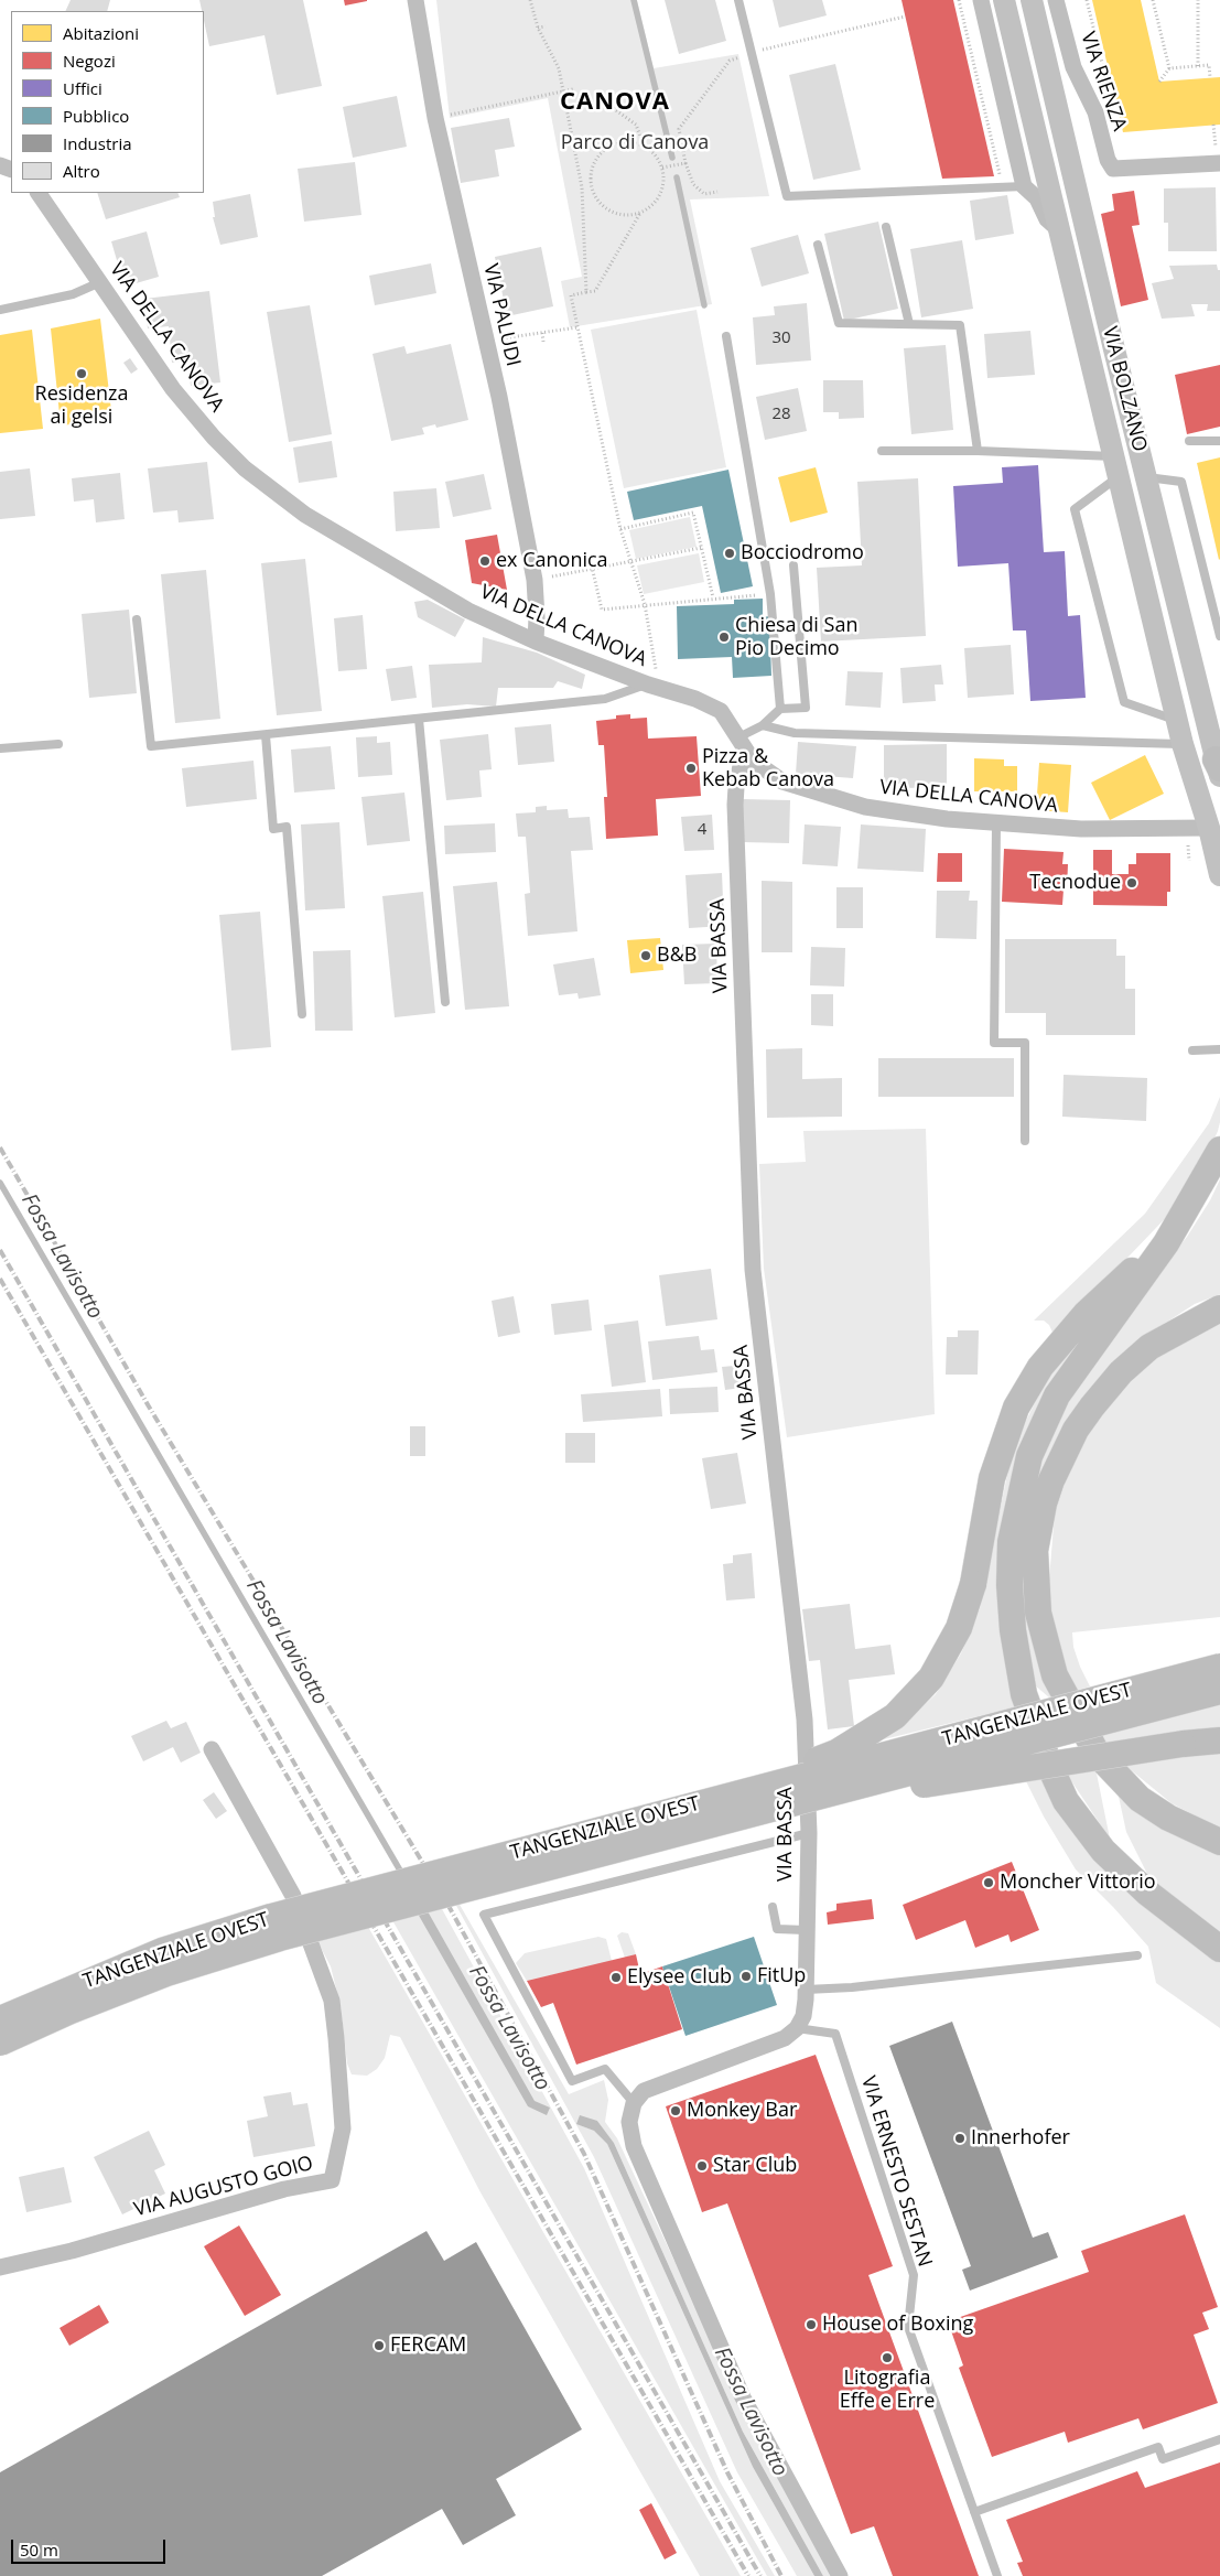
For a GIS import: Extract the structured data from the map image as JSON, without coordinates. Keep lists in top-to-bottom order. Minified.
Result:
{"streets":{"highway":["TANGENZIALE OVEST"],"main road":["VIA BOLZANO"],"street":["VIA RIENZA","VIA PALUDI","VIA DELLA CANOVA","VIA BASSA","VIA AUGUSTO GOIO"],"lane":["VIA ERNESTO SESTAN"]},"crossings":[["VIA PALUDI","VIA DELLA CANOVA"],["VIA DELLA CANOVA","VIA BOLZANO"],["VIA DELLA CANOVA","VIA BASSA"],["VIA BASSA","VIA ERNESTO SESTAN"]],"districts":["CANOVA"],"water":["Fossa Lavisotto"],"parks":["Parco di Canova"],"places":["Residenza ai gelsi","Bocciodromo","ex Canonica","Chiesa di San Pio Decimo","Pizza & Kebab Canova","Tecnodue","B&B","Moncher Vittorio","FitUp","Elysee Club","Monkey Bar","Innerhofer","Star Club","House of Boxing","FERCAM","Litografia Effe e Erre"],"house_numbers":["30","28","4"],"legend":["Abitazioni","Negozi","Uffici","Pubblico","Industria","Altro"],"scale_bar":"50 m"}
